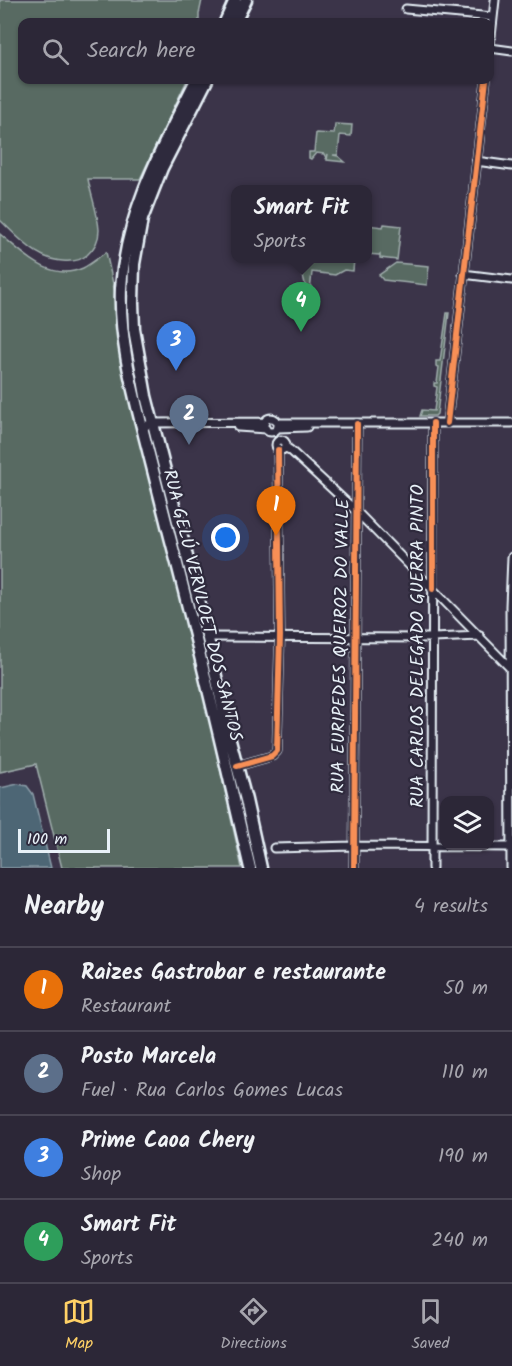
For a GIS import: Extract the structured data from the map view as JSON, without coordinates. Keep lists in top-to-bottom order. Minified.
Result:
{"streets":{"main road":["RUA GELÚ VERVLOET DOS SANTOS"],"street":["RUA EURIPEDES QUEIROZ DO VALLE","RUA CARLOS DELEGADO GUERRA PINTO"]},"scale_bar":"100 m","page":{"search":"Search here","popup":["Smart Fit","Sports"],"pins":["4","3","2","1"],"scale":"100 m","heading":["Nearby","4 results"],"list":[{"mark":"1","name":"Raizes Gastrobar e restaurante","note":"Restaurant","value":"50 m"},{"mark":"2","name":"Posto Marcela","note":"Fuel · Rua Carlos Gomes Lucas","value":"110 m"},{"mark":"3","name":"Prime Caoa Chery","note":"Shop","value":"190 m"},{"mark":"4","name":"Smart Fit","note":"Sports","value":"240 m"}],"nav":["Map","Directions","Saved"]}}
